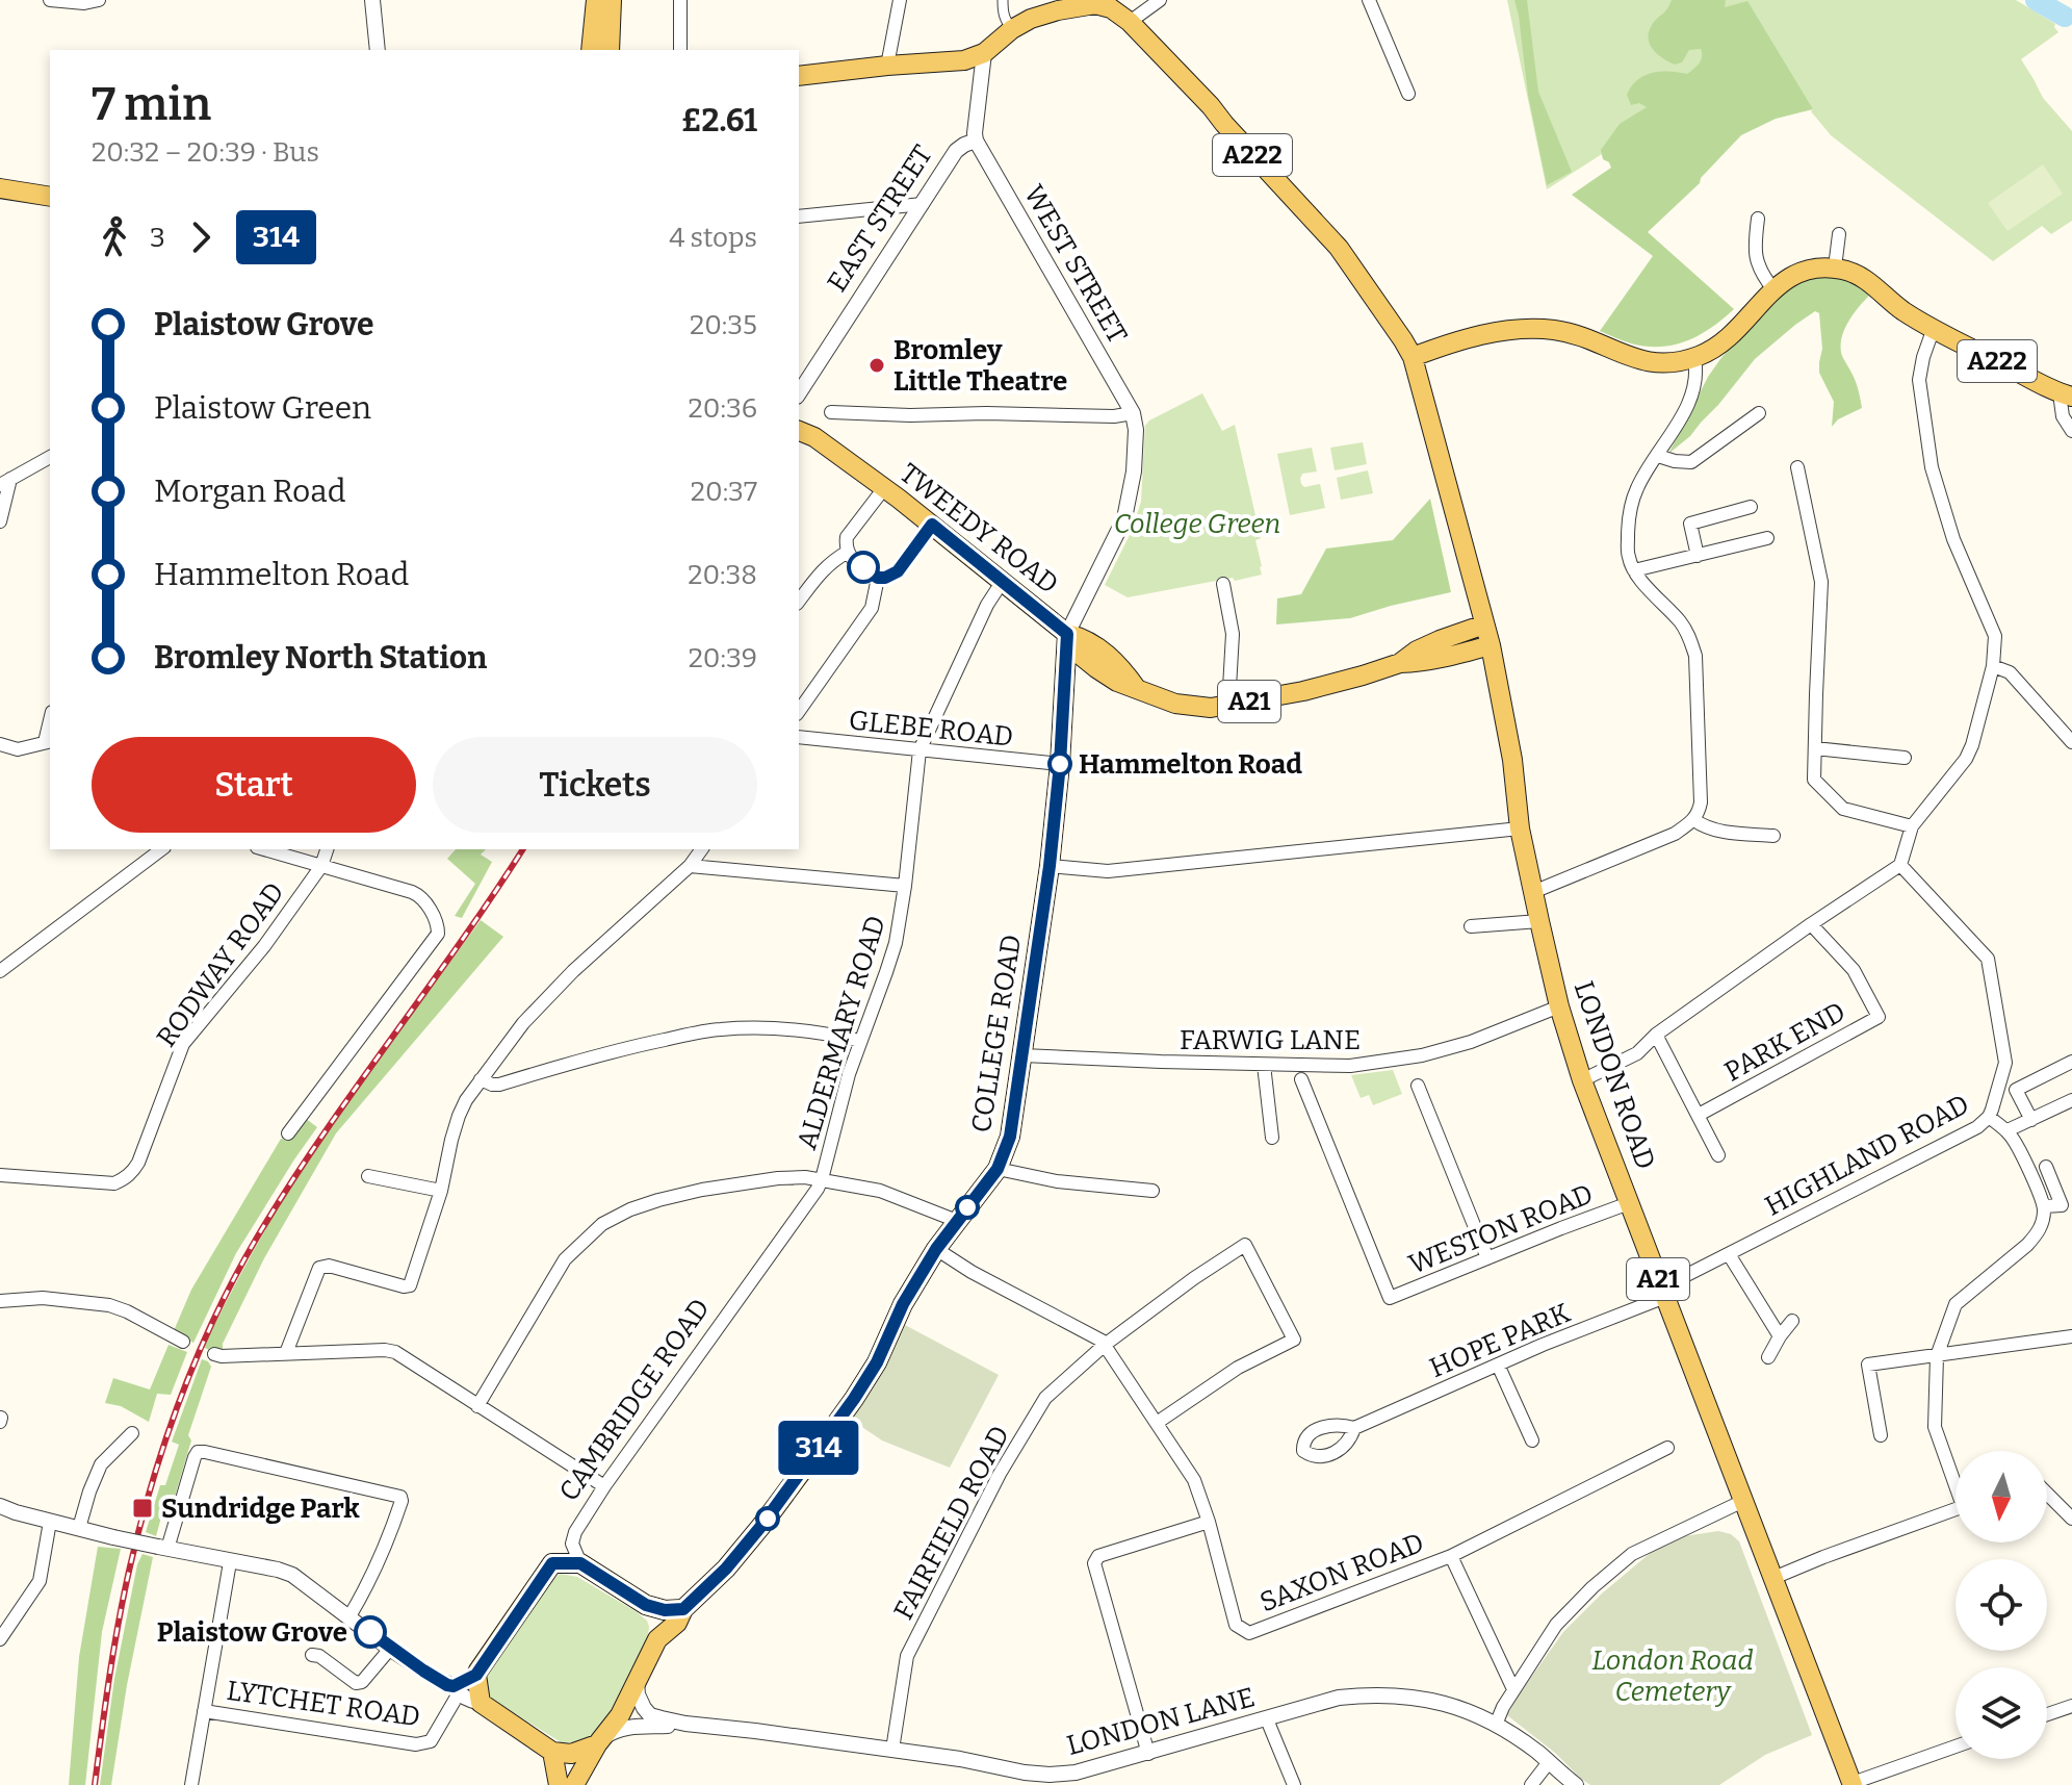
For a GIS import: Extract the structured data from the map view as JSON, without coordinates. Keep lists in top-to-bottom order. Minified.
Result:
{"streets":{"main road":["A222","TWEEDY ROAD","A21","COLLEGE ROAD","LONDON ROAD"],"street":["EAST STREET","WEST STREET","GLEBE ROAD","RODWAY ROAD","ALDERMARY ROAD","FARWIG LANE","PARK END","HIGHLAND ROAD","WESTON ROAD","HOPE PARK","CAMBRIDGE ROAD","FAIRFIELD ROAD","SAXON ROAD","LYTCHET ROAD","LONDON LANE"]},"crossings":[["A222","EAST STREET"],["A222","LONDON ROAD"],["EAST STREET","WEST STREET"],["WEST STREET","COLLEGE ROAD"],["TWEEDY ROAD","ALDERMARY ROAD"],["TWEEDY ROAD","COLLEGE ROAD"],["TWEEDY ROAD","LONDON ROAD"],["GLEBE ROAD","ALDERMARY ROAD"],["GLEBE ROAD","COLLEGE ROAD"],["ALDERMARY ROAD","CAMBRIDGE ROAD"],["COLLEGE ROAD","FARWIG LANE"],["COLLEGE ROAD","CAMBRIDGE ROAD"],["COLLEGE ROAD","LYTCHET ROAD"],["FARWIG LANE","LONDON ROAD"],["LONDON ROAD","HIGHLAND ROAD"],["LONDON ROAD","WESTON ROAD"],["LONDON ROAD","HOPE PARK"],["HIGHLAND ROAD","HOPE PARK"],["CAMBRIDGE ROAD","LYTCHET ROAD"],["FAIRFIELD ROAD","LONDON LANE"]],"parks":["College Green","London Road Cemetery"],"places":{"other":["Bromley Little Theatre","Hammelton Road","Plaistow Grove"],"transit":["Sundridge Park"]},"lines":["bus line 314"],"north":"bottom","page":{"on_map":"314","heading":["7 min","20:32 – 20:39 · Bus","£2.61"],"legs":["3","314","4 stops"],"list":[{"name":"Plaistow Grove","value":"20:35"},{"name":"Plaistow Green","value":"20:36"},{"name":"Morgan Road","value":"20:37"},{"name":"Hammelton Road","value":"20:38"},{"name":"Bromley North Station","value":"20:39"}],"buttons":["Start","Tickets"]}}
